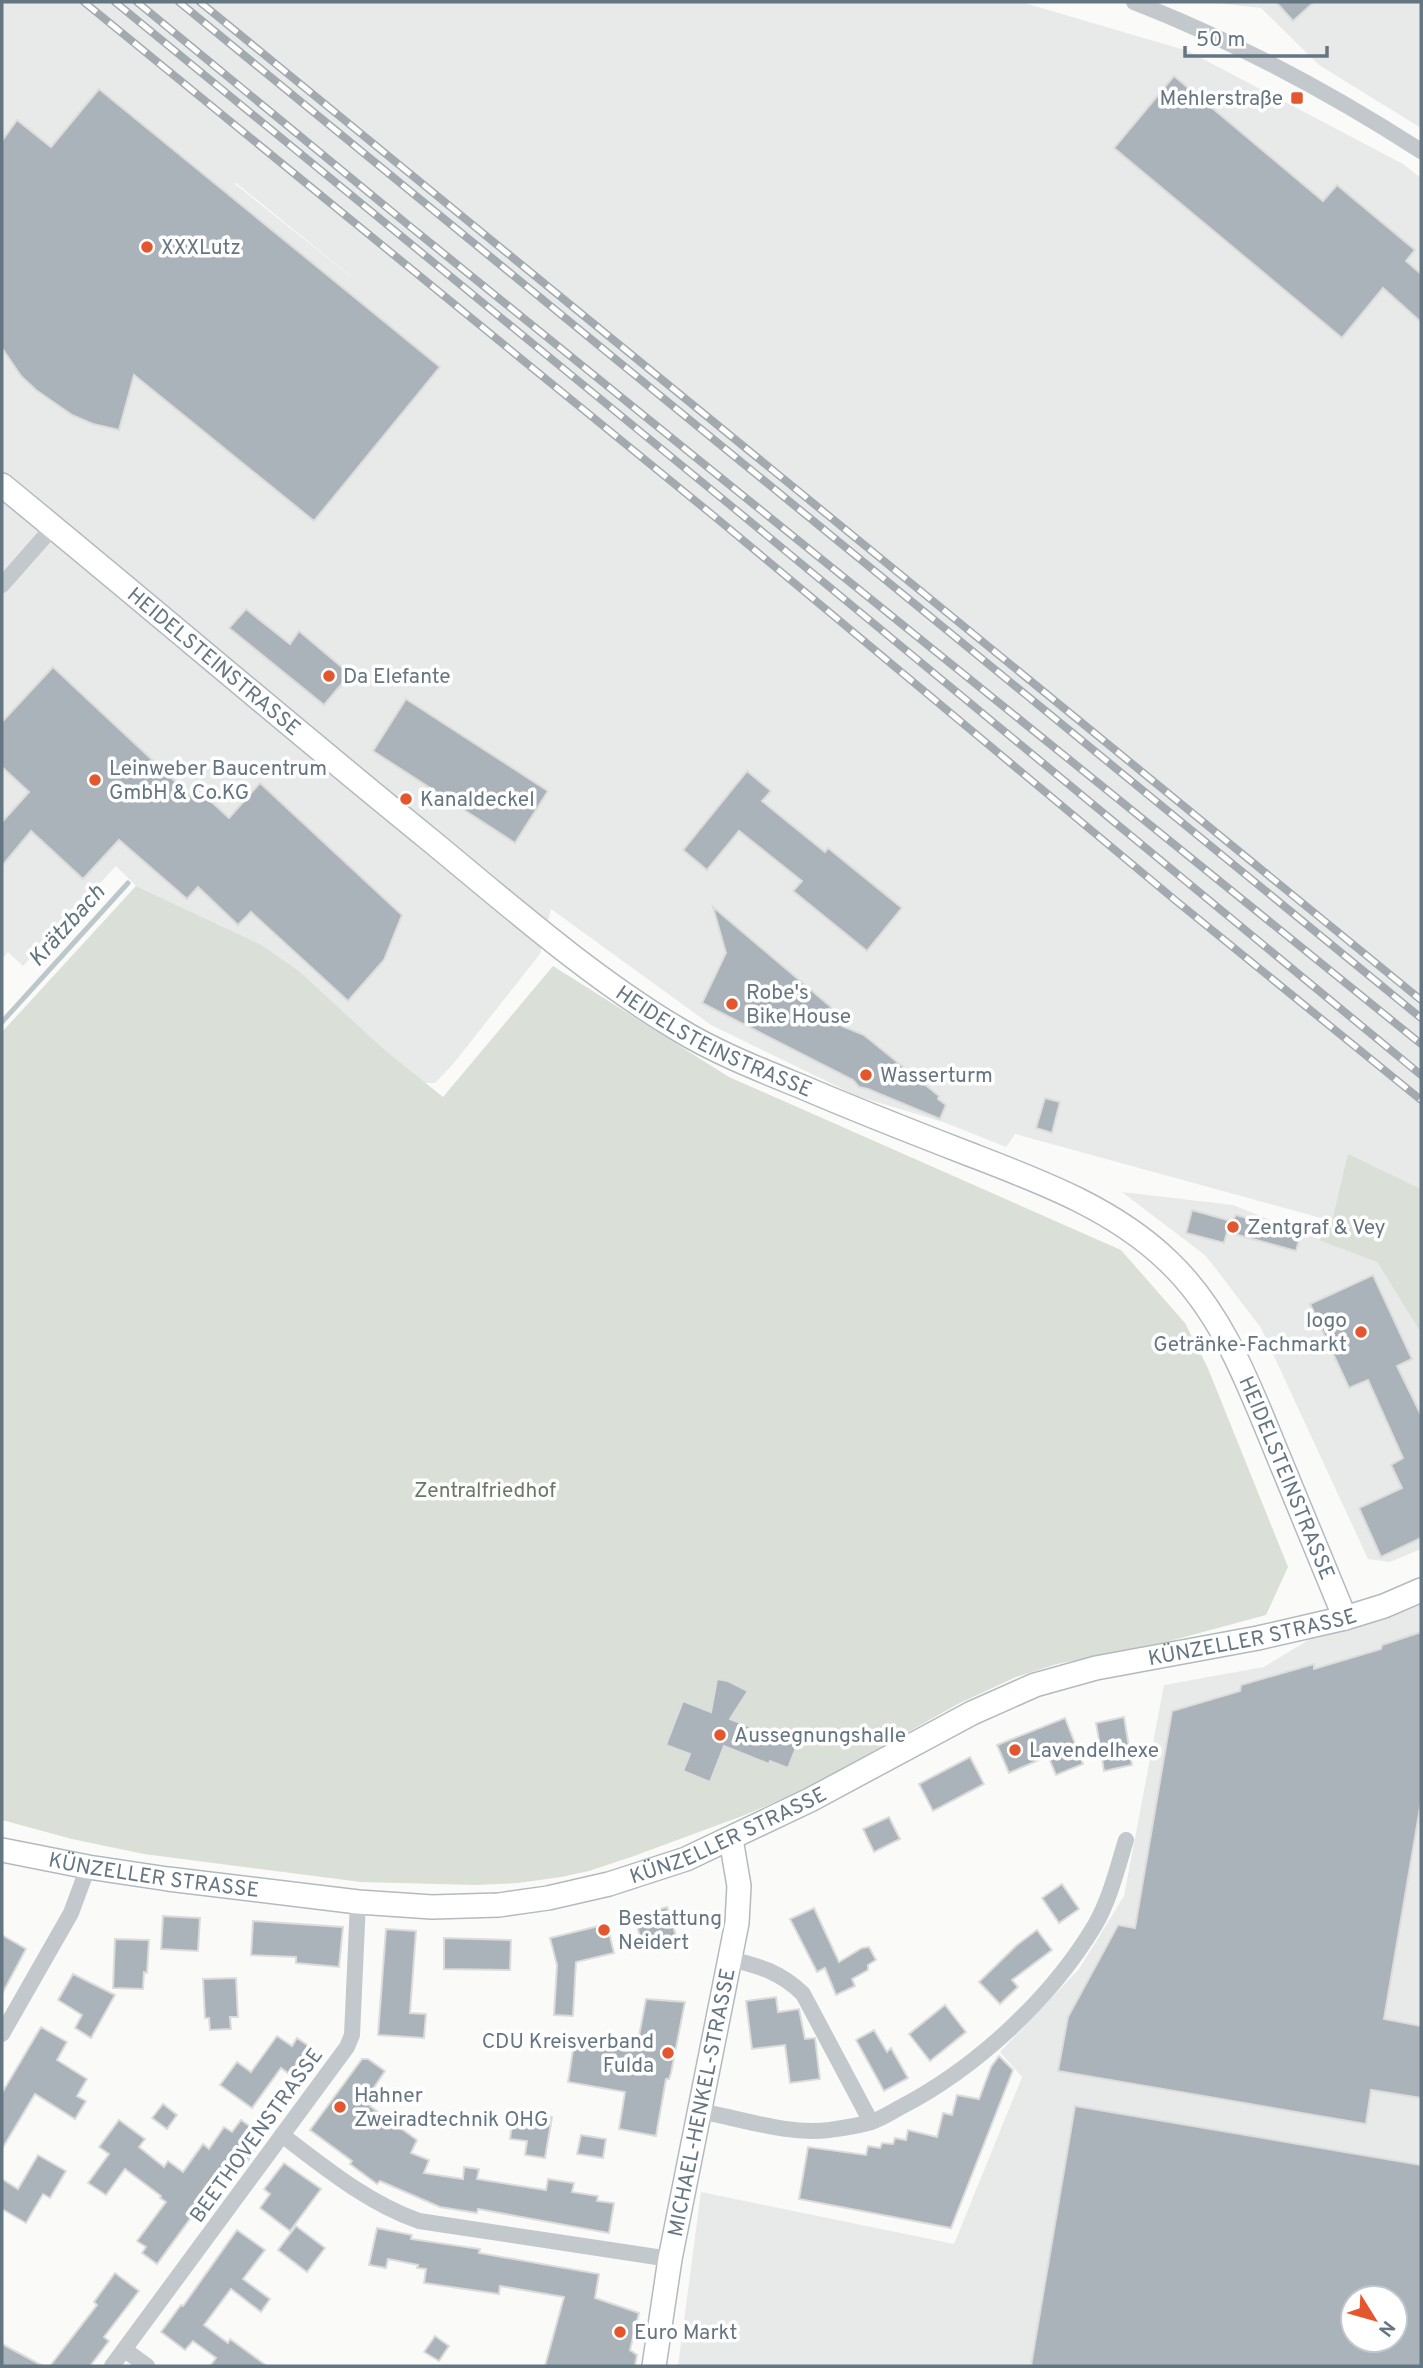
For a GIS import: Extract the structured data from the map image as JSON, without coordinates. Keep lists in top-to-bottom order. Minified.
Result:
{"streets":{"main road":["HEIDELSTEINSTRASSE","KÜNZELLER STRASSE","MICHAEL-HENKEL-STRASSE"],"street":["BEETHOVENSTRASSE"]},"crossings":[["HEIDELSTEINSTRASSE","KÜNZELLER STRASSE"],["KÜNZELLER STRASSE","MICHAEL-HENKEL-STRASSE"],["KÜNZELLER STRASSE","BEETHOVENSTRASSE"]],"water":["Krätzbach"],"parks":["Zentralfriedhof"],"places":{"transit":["Mehlerstraße"],"other":["XXXLutz","Da Elefante","Leinweber Baucentrum GmbH & Co.KG","Kanaldeckel","Robe's Bike House","Wasserturm","Zentgraf & Vey","logo Getränke-Fachmarkt","Aussegnungshalle","Lavendelhexe","Bestattung Neidert","CDU Kreisverband Fulda","Hahner Zweiradtechnik OHG","Euro Markt"]},"scale_bar":"50 m","north":"bottom right"}
